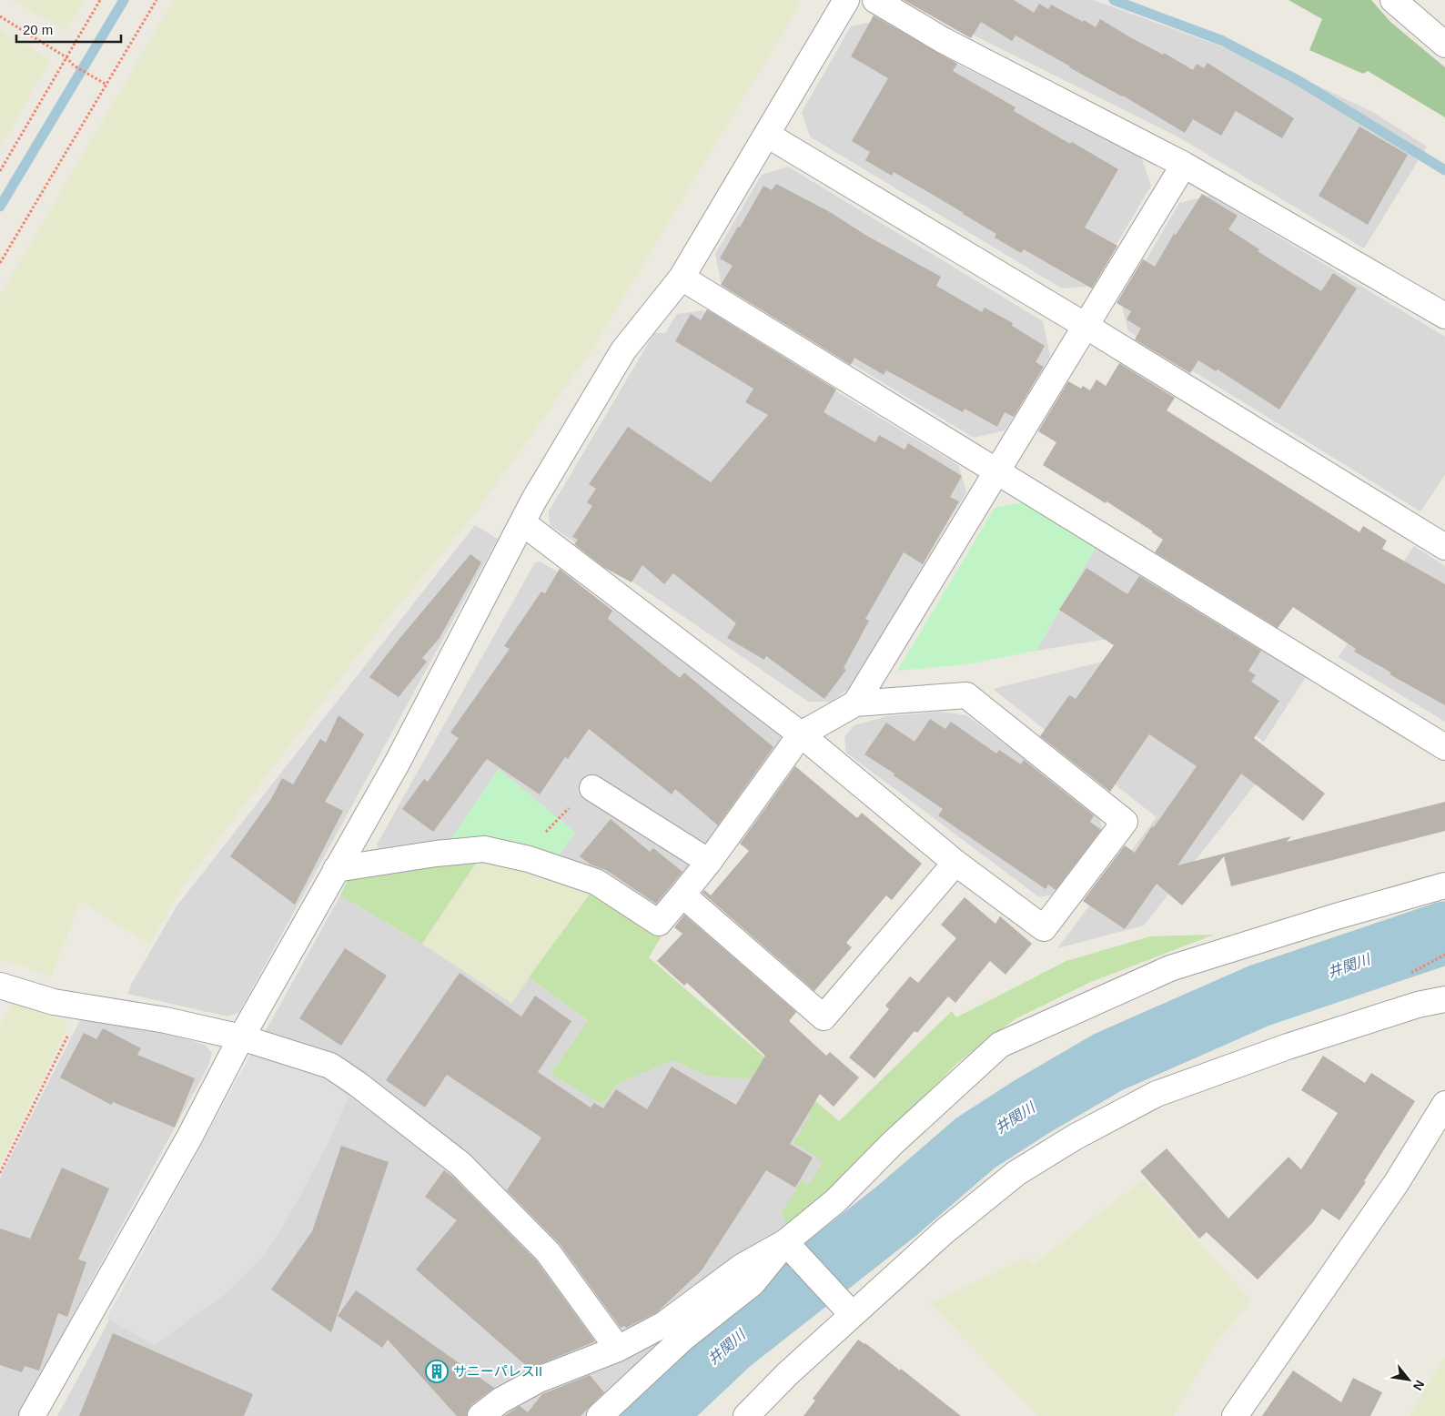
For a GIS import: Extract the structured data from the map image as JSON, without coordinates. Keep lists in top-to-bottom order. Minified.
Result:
{"water":["井関川"],"places":{"building":["サニーパレスII"]},"scale_bar":"20 m","north":"bottom right"}
